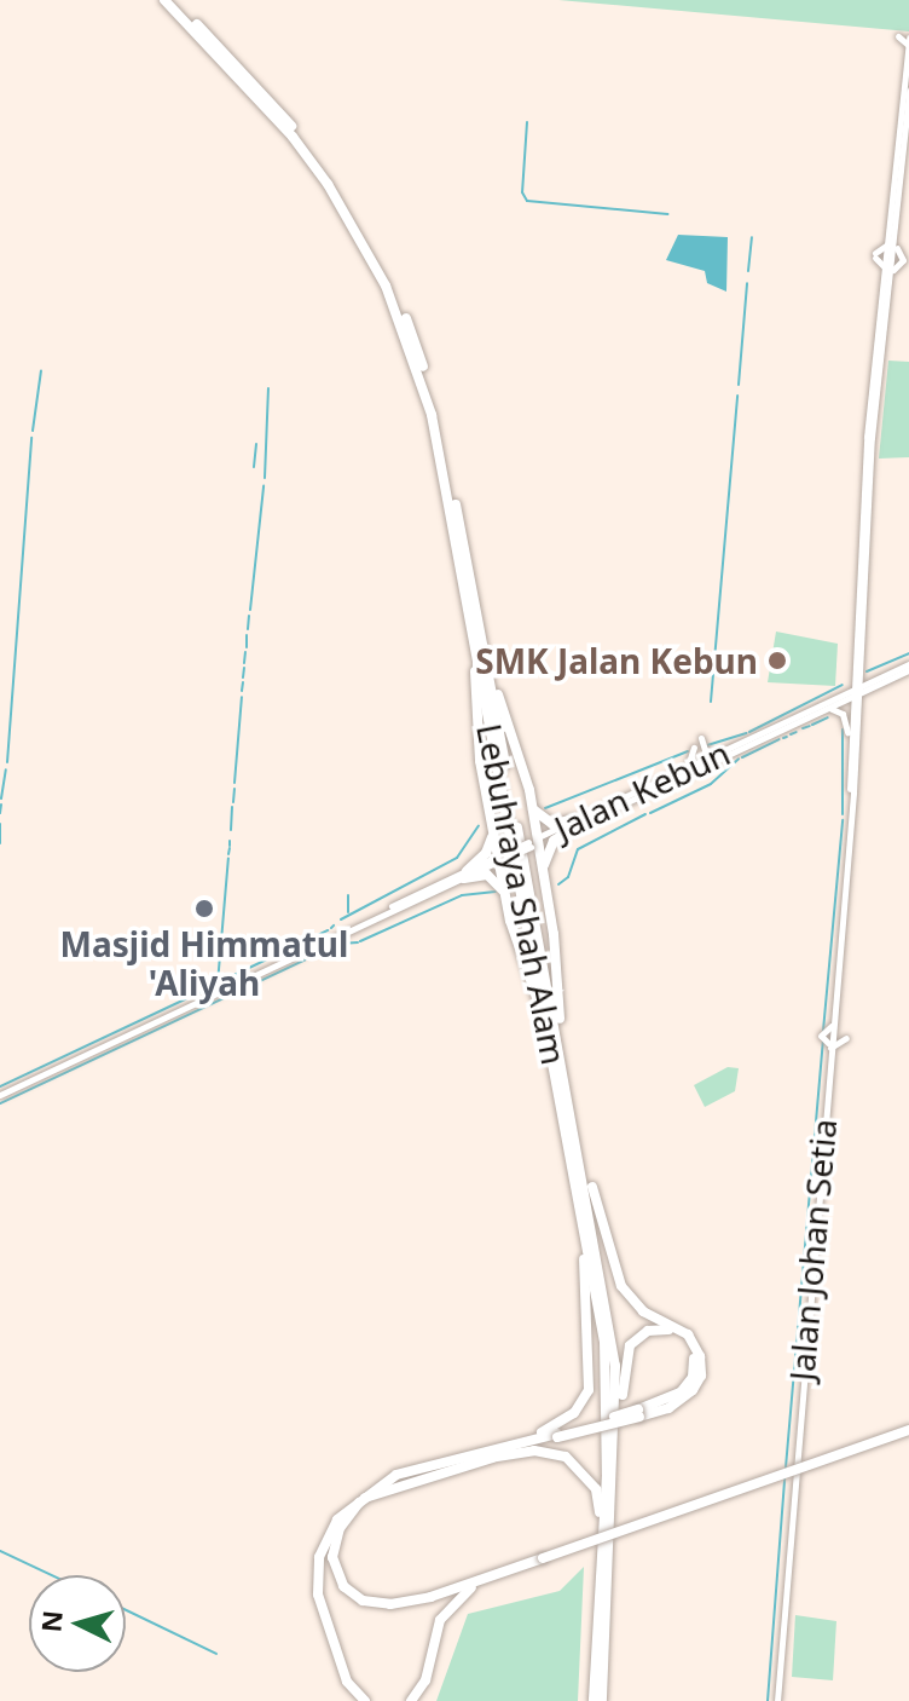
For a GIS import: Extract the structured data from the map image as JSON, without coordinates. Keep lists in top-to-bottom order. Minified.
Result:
{"streets":{"highway":["Lebuhraya Shah Alam"],"main road":["Jalan Kebun","Jalan Johan Setia"]},"places":["SMK Jalan Kebun","Masjid Himmatul 'Aliyah"],"north":"left"}
